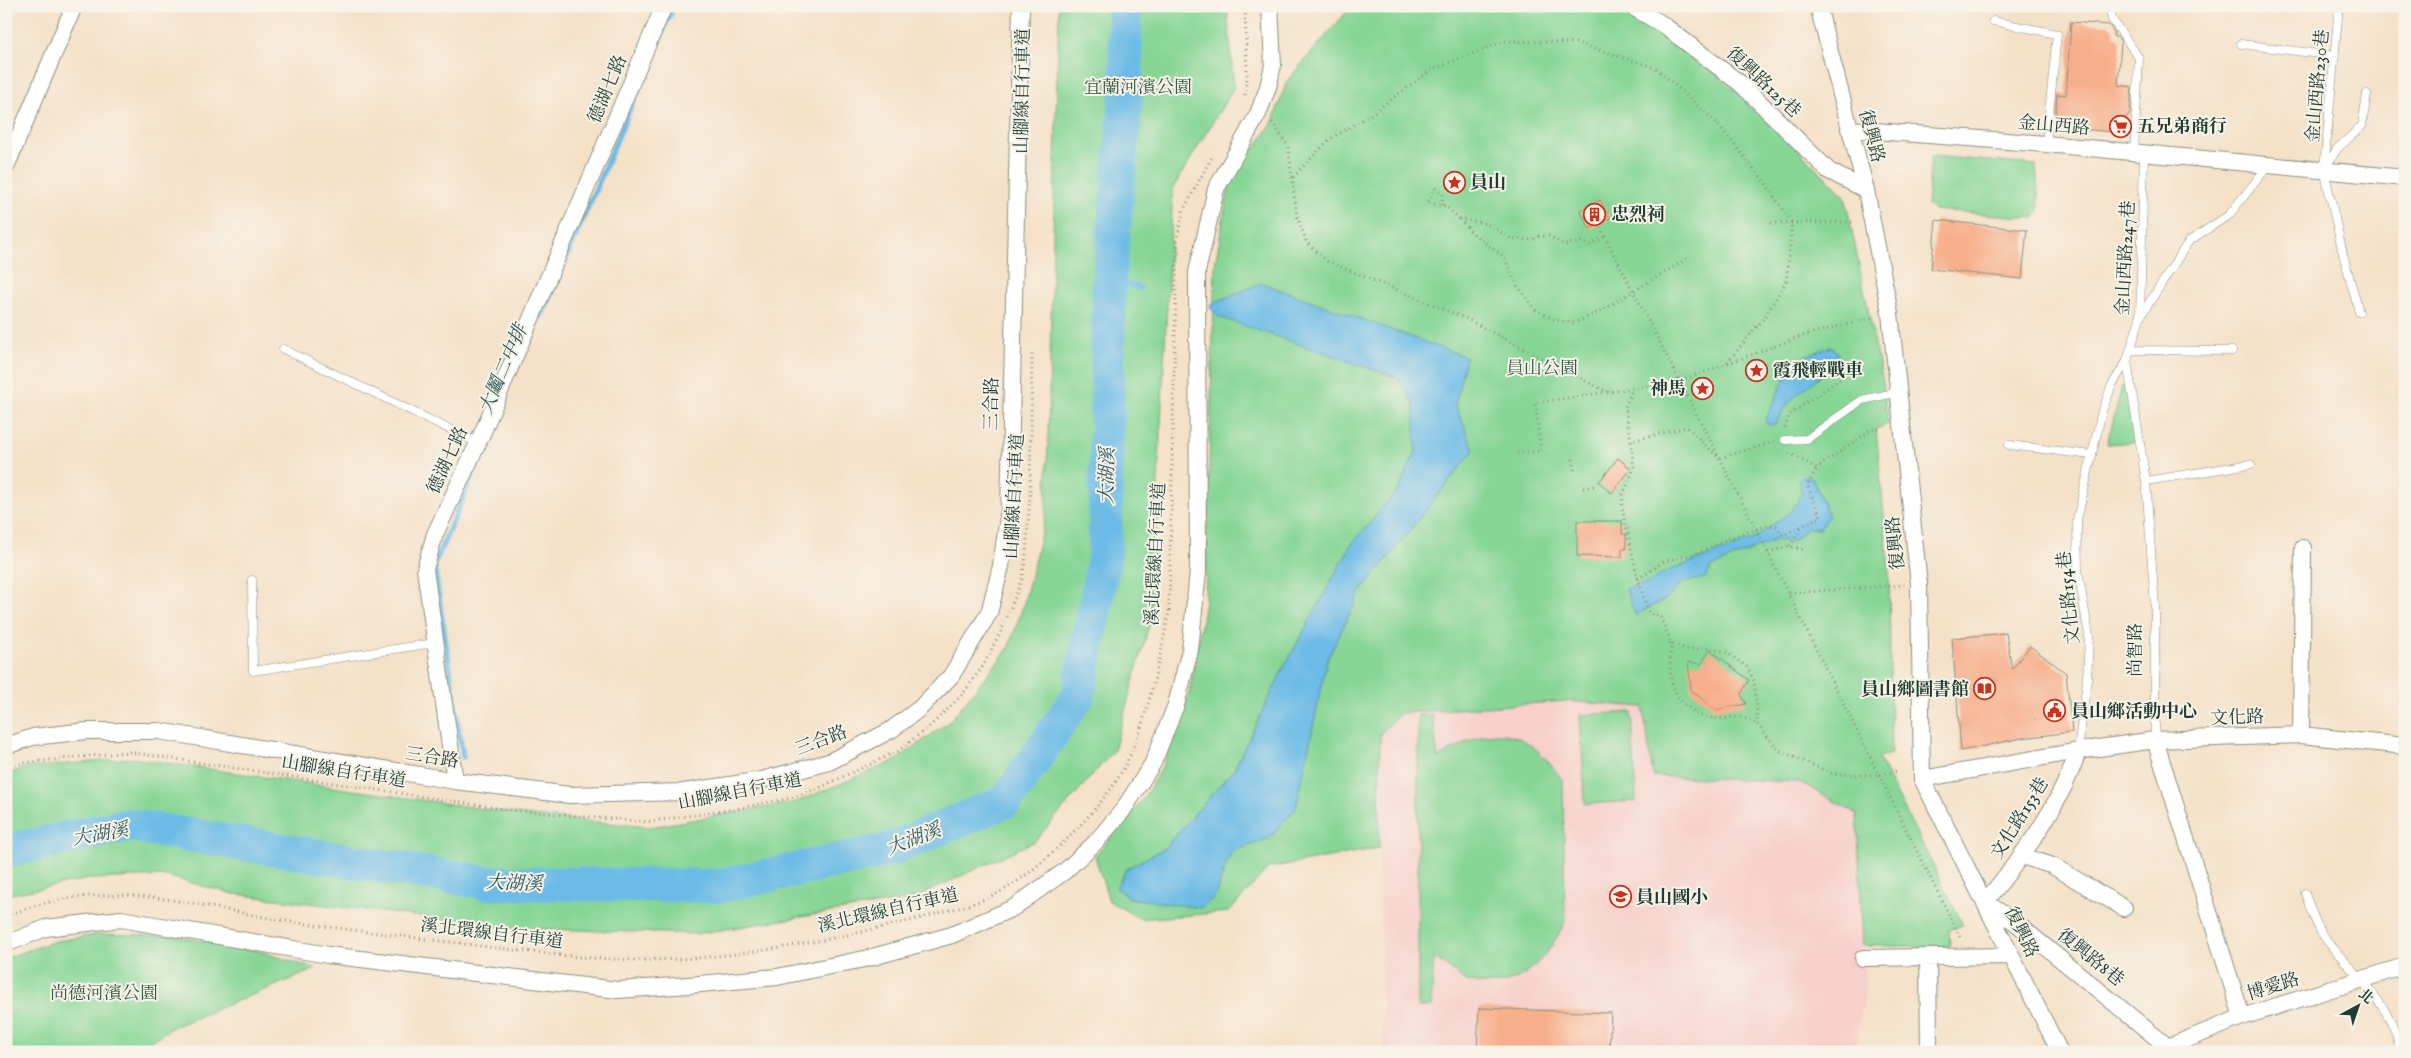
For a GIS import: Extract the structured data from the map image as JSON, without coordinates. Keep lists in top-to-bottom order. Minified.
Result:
{"streets":{"street":["復興路125巷","德湖七路","金山西路","復興路","三合路","尚智路","文化路","文化路153巷","復興路8巷","博愛路"],"lane":["金山西路230巷","金山西路247巷","文化路154巷"],"path":["山腳線自行車道","溪北環線自行車道"]},"crossings":[["復興路125巷","復興路"],["金山西路230巷","金山西路"],["德湖七路","三合路"],["金山西路","復興路"],["金山西路","金山西路247巷"],["復興路","文化路"],["復興路","文化路153巷"],["復興路","復興路8巷"],["金山西路247巷","文化路154巷"],["金山西路247巷","尚智路"],["文化路154巷","尚智路"],["文化路154巷","文化路"],["文化路154巷","文化路153巷"],["尚智路","文化路"],["尚智路","博愛路"],["文化路","文化路153巷"],["文化路153巷","復興路8巷"],["復興路8巷","博愛路"]],"water":["大鬮二中排","大湖溪"],"parks":["宜蘭河濱公園","員山公園","尚德河濱公園"],"places":{"supermarket":["五兄弟商行"],"place":["員山","霞飛輕戰車","神馬"],"building":["忠烈祠"],"library":["員山鄉圖書館"],"public building":["員山鄉活動中心"],"school or university":["員山國小"]},"north":"top right"}
